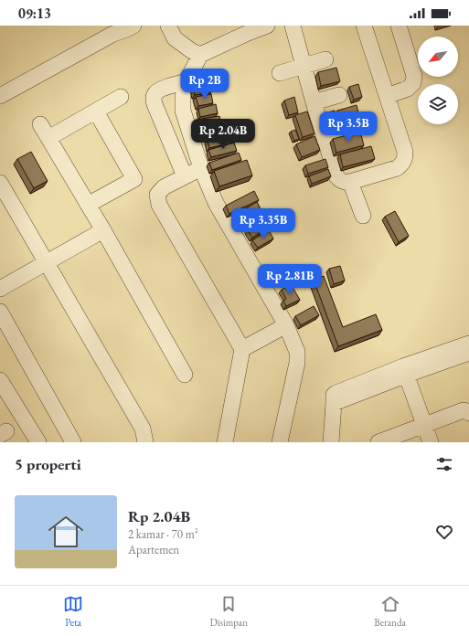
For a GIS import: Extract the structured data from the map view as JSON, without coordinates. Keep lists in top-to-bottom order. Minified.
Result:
{"north":"bottom left","page":{"status":"09:13","price":["Rp 2B","Rp 3.5B","Rp 2.04B","Rp 3.35B","Rp 2.81B"],"heading":"5 properti","list":[{"name":"Rp 2.04B","note":"2 kamar · 70 m² · Apartemen"}],"tabs":["Peta","Disimpan","Beranda"]}}
